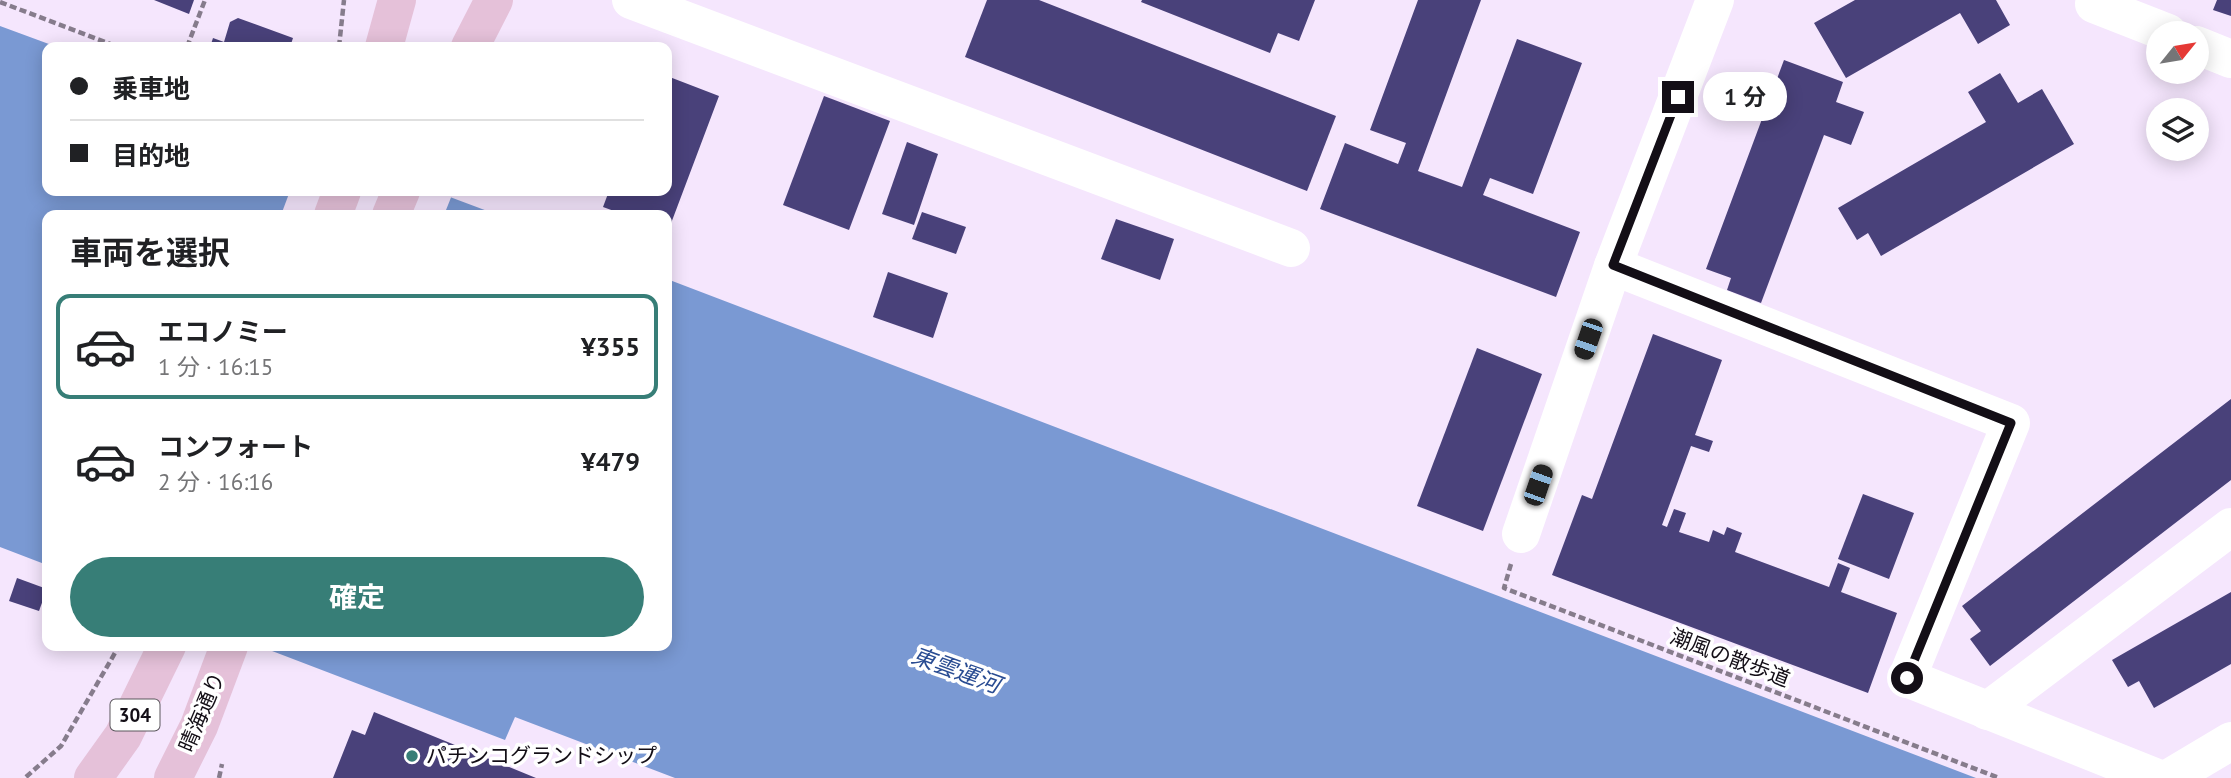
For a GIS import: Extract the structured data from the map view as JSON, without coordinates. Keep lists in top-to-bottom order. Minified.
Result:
{"streets":{"main road":["晴海通り","304"],"path":["潮風の散歩道"]},"water":["東雲運河"],"places":["パチンコグランドシップ"],"north":"top right","page":{"banner":["乗車地","目的地"],"bubble":"1 分","heading":"車両を選択","list":[{"name":"エコノミー","note":"1 分 · 16:15","value":"¥355"},{"name":"コンフォート","note":"2 分 · 16:16","value":"¥479"}],"buttons":"確定"}}
